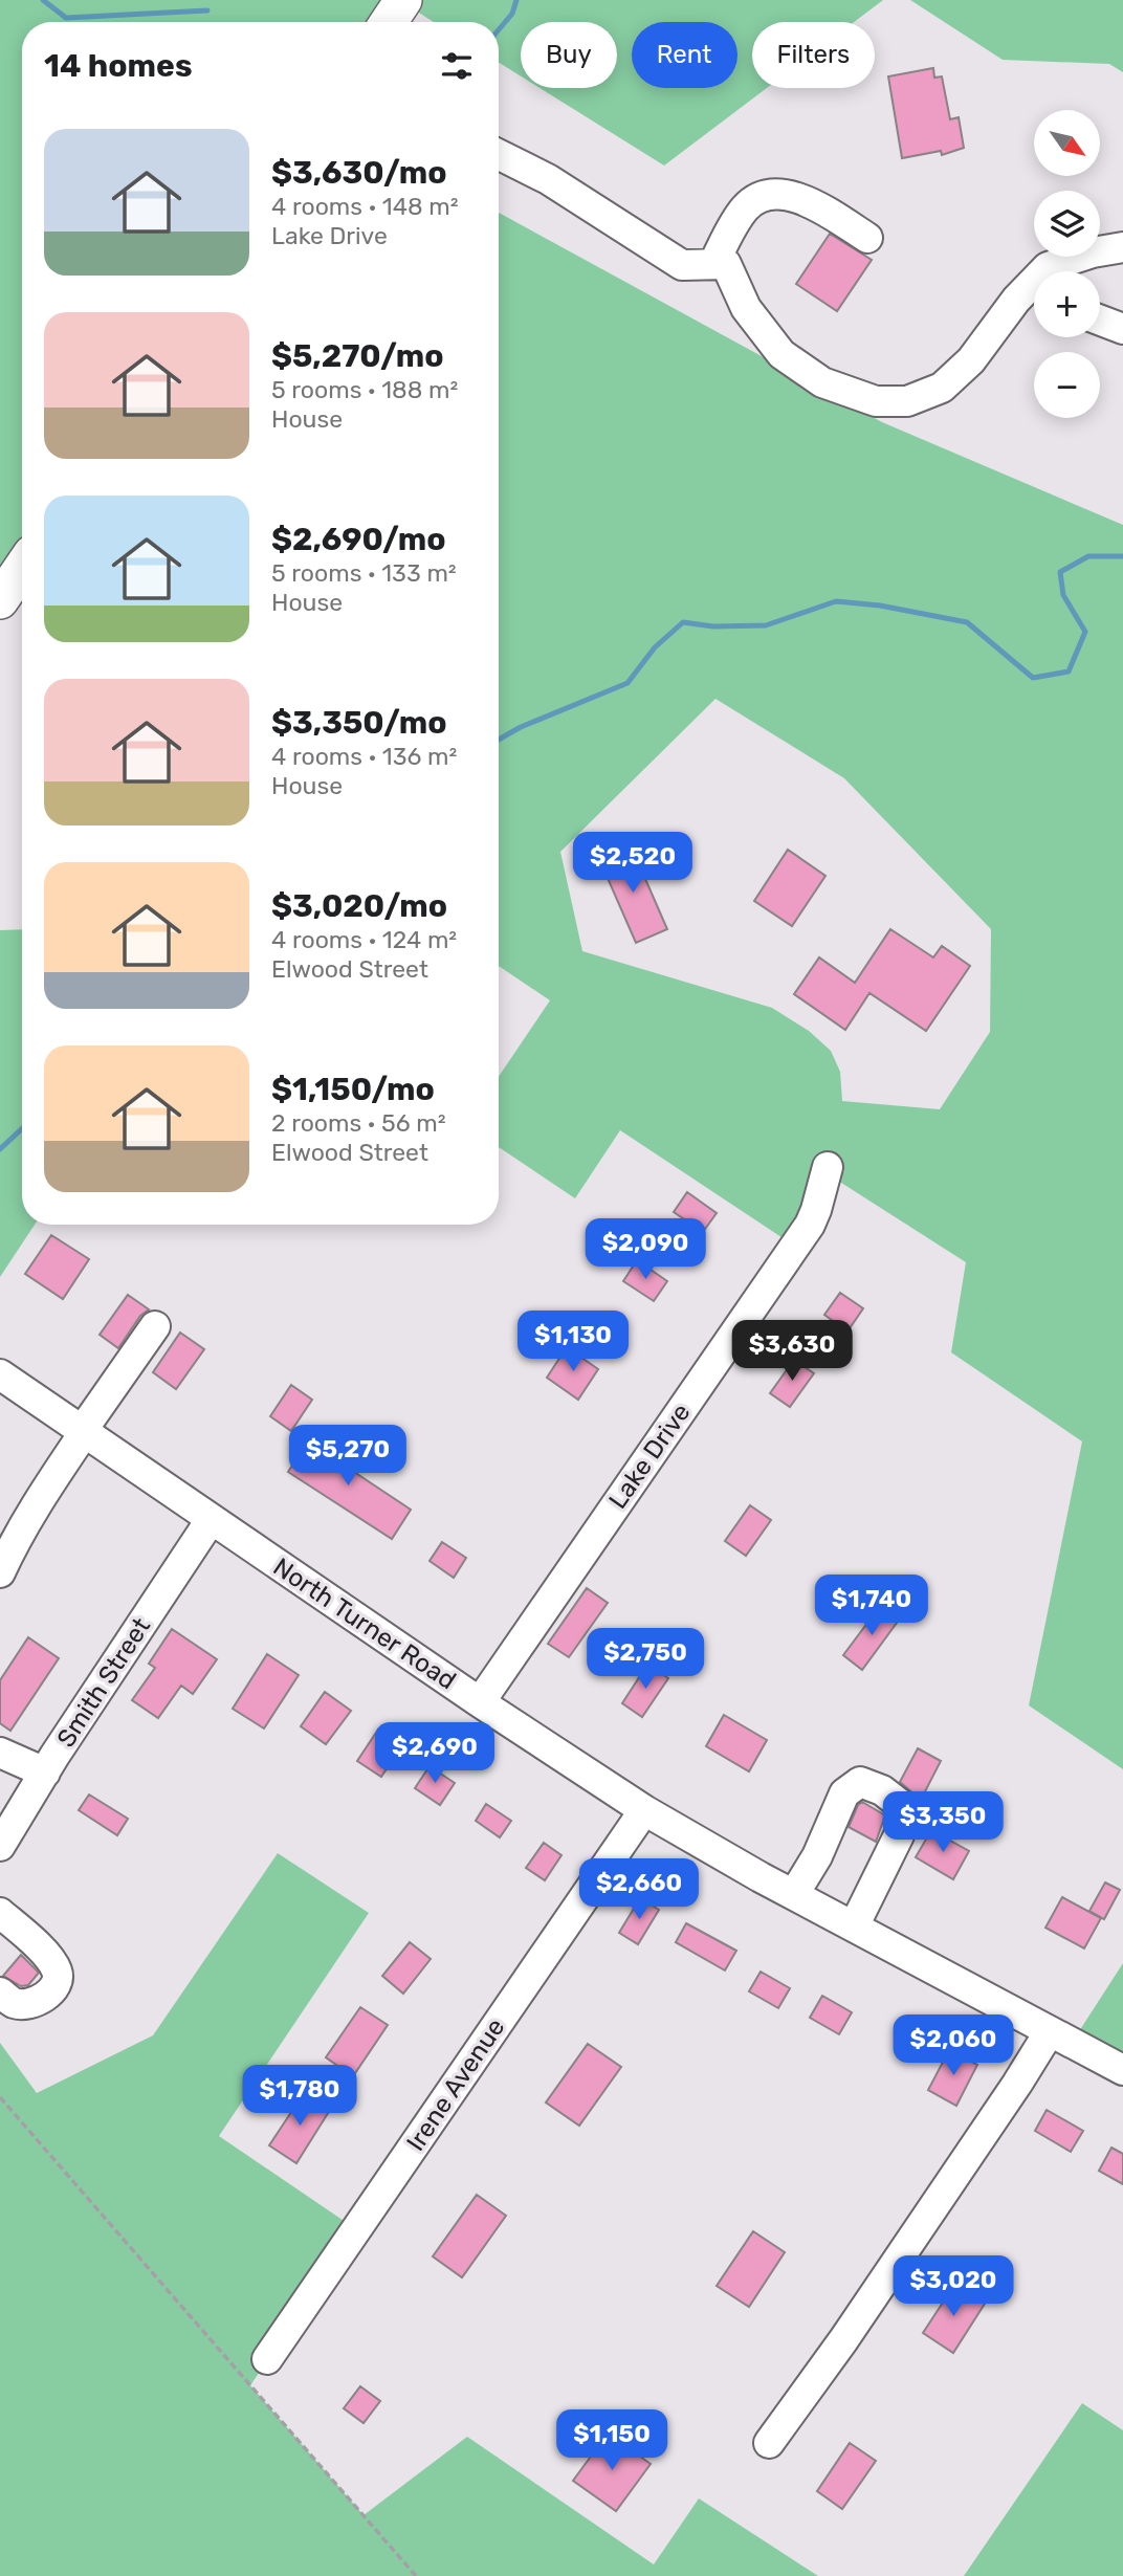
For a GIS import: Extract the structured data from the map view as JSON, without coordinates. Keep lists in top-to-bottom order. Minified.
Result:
{"streets":{"street":["Lake Drive","North Turner Road","Smith Street","Irene Avenue"]},"crossings":[["Lake Drive","North Turner Road"],["North Turner Road","Smith Street"],["North Turner Road","Irene Avenue"]],"north":"bottom right","page":{"chip":["Buy","Rent","Filters"],"heading":"14 homes","map_buttons":["+","−"],"list":[{"name":"$3,630/mo","note":"4 rooms · 148 m² · Lake Drive"},{"name":"$5,270/mo","note":"5 rooms · 188 m² · House"},{"name":"$2,690/mo","note":"5 rooms · 133 m² · House"},{"name":"$3,350/mo","note":"4 rooms · 136 m² · House"},{"name":"$3,020/mo","note":"4 rooms · 124 m² · Elwood Street"},{"name":"$1,150/mo","note":"2 rooms · 56 m² · Elwood Street"}],"price":["$2,520","$2,090","$1,130","$3,630","$5,270","$1,740","$2,750","$2,690","$3,350","$2,660","$2,060","$1,780","$3,020","$1,150"]}}
